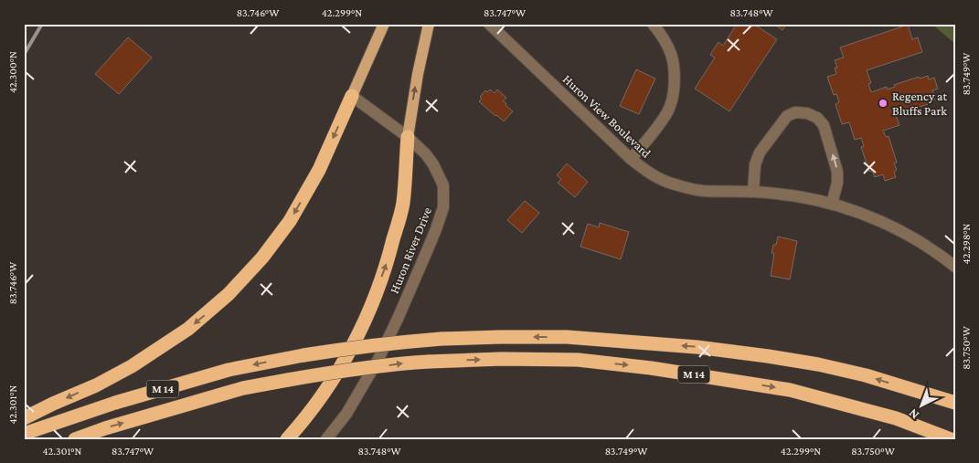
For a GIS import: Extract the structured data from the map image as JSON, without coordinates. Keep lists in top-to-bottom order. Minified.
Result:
{"streets":{"highway":["M 14"],"street":["Huron View Boulevard","Huron River Drive"]},"places":["Regency at Bluffs Park"],"north":"bottom left","coordinates":["83.746°W","42.299°N","83.747°W","83.748°W","42.300°N","83.749°W","42.298°N","83.750°W","42.301°N"]}
